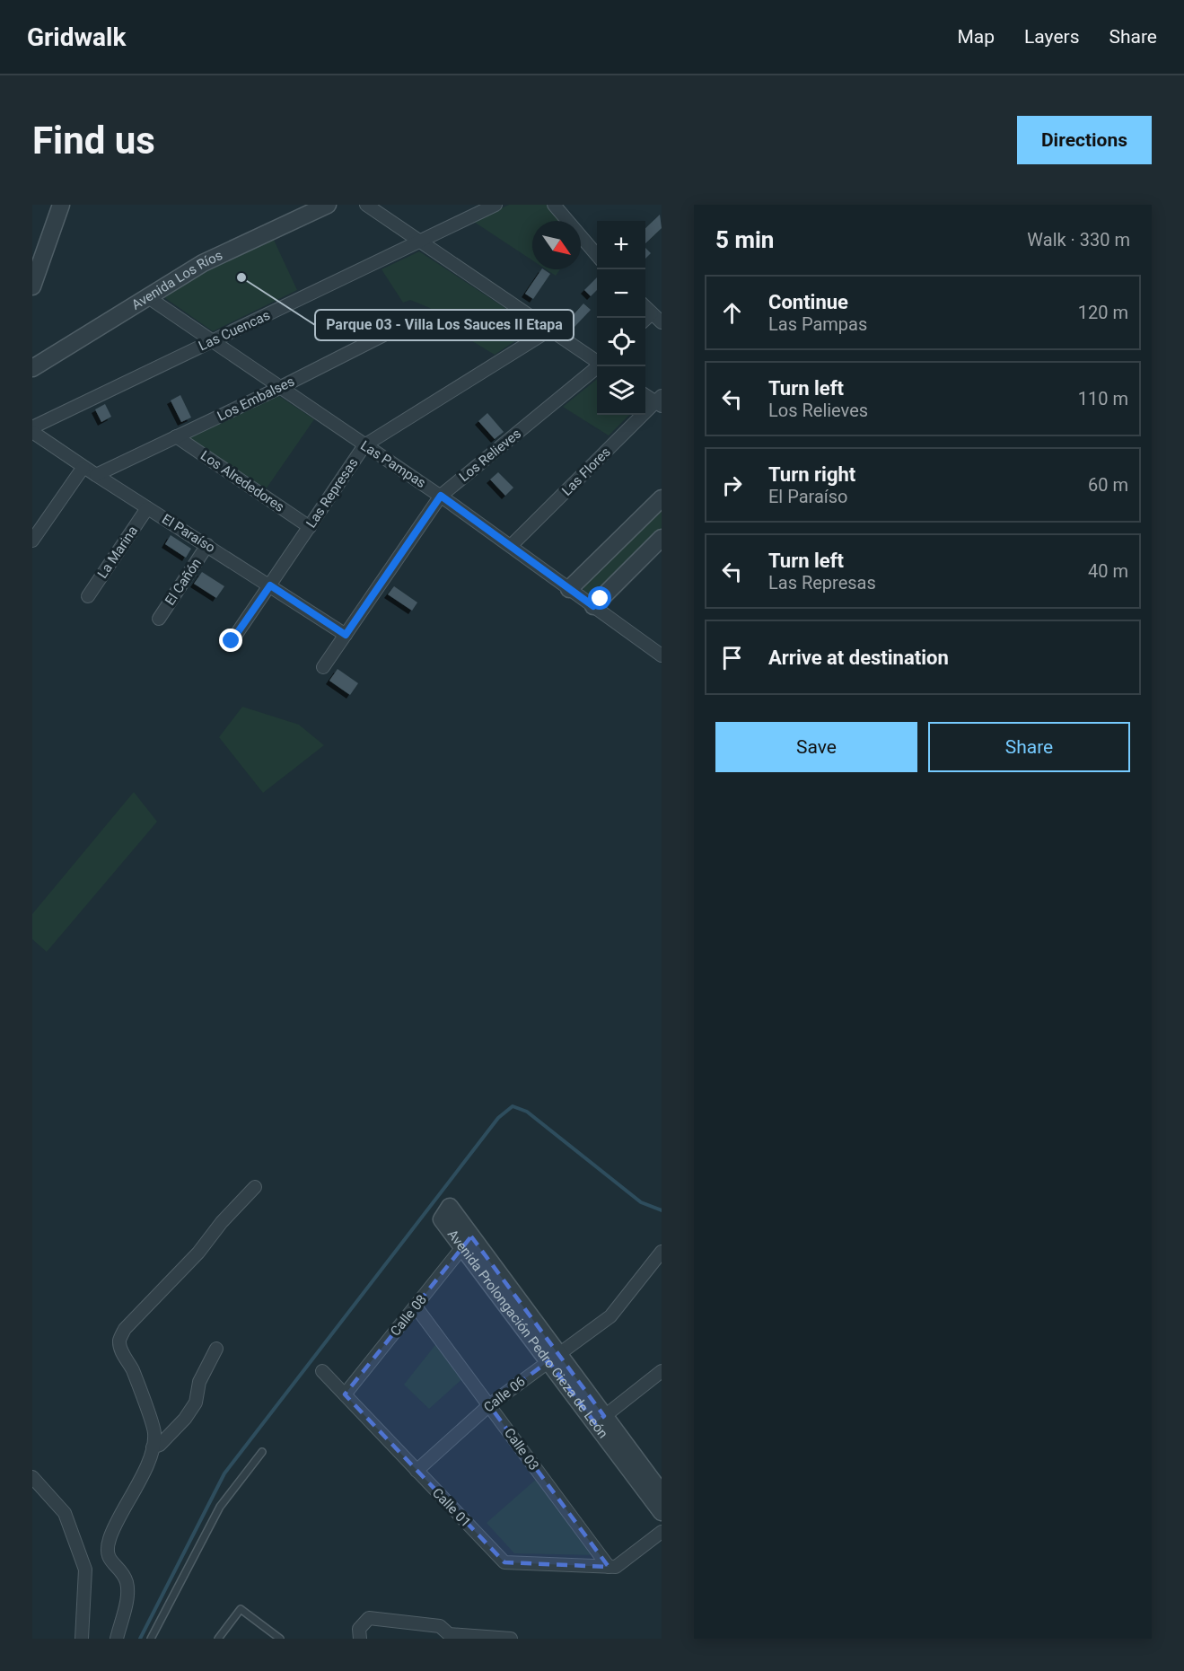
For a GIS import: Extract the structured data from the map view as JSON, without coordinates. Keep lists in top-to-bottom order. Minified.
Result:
{"streets":{"street":["Avenida Los Ríos","Las Cuencas","Los Embalses","Los Relieves","Las Pampas","Las Flores","Los Alrededores","Las Represas","El Paraíso","La Marina","El Cañón","Calle 08","Avenida Prolongación Pedro Cieza de León","Calle 06","Calle 03","Calle 01"]},"crossings":[["Avenida Los Ríos","Las Pampas"],["Las Cuencas","Las Pampas"],["Los Embalses","Las Pampas"],["Los Embalses","Los Alrededores"],["Los Embalses","El Paraíso"],["Los Relieves","Las Pampas"],["Los Relieves","El Paraíso"],["Las Pampas","Las Flores"],["Las Pampas","Las Represas"],["Los Alrededores","Las Represas"],["Las Represas","El Paraíso"],["El Paraíso","La Marina"],["El Paraíso","El Cañón"],["Calle 08","Avenida Prolongación Pedro Cieza de León"],["Calle 08","Calle 03"],["Calle 08","Calle 01"],["Avenida Prolongación Pedro Cieza de León","Calle 06"],["Calle 06","Calle 03"],["Calle 06","Calle 01"],["Calle 03","Calle 01"]],"places":["Parque 03 - Villa Los Sauces II Etapa"],"north":"bottom right","page":{"header":"Gridwalk","nav":["Map","Layers","Share"],"buttons":["Directions",["Save","Share"]],"title":"Find us","heading":["5 min","Walk · 330 m"],"map_buttons":["+","−"],"list":[["Continue","Las Pampas","120 m"],["Turn left","Los Relieves","110 m"],["Turn right","El Paraíso","60 m"],["Turn left","Las Represas","40 m"],"Arrive at destination"]}}
